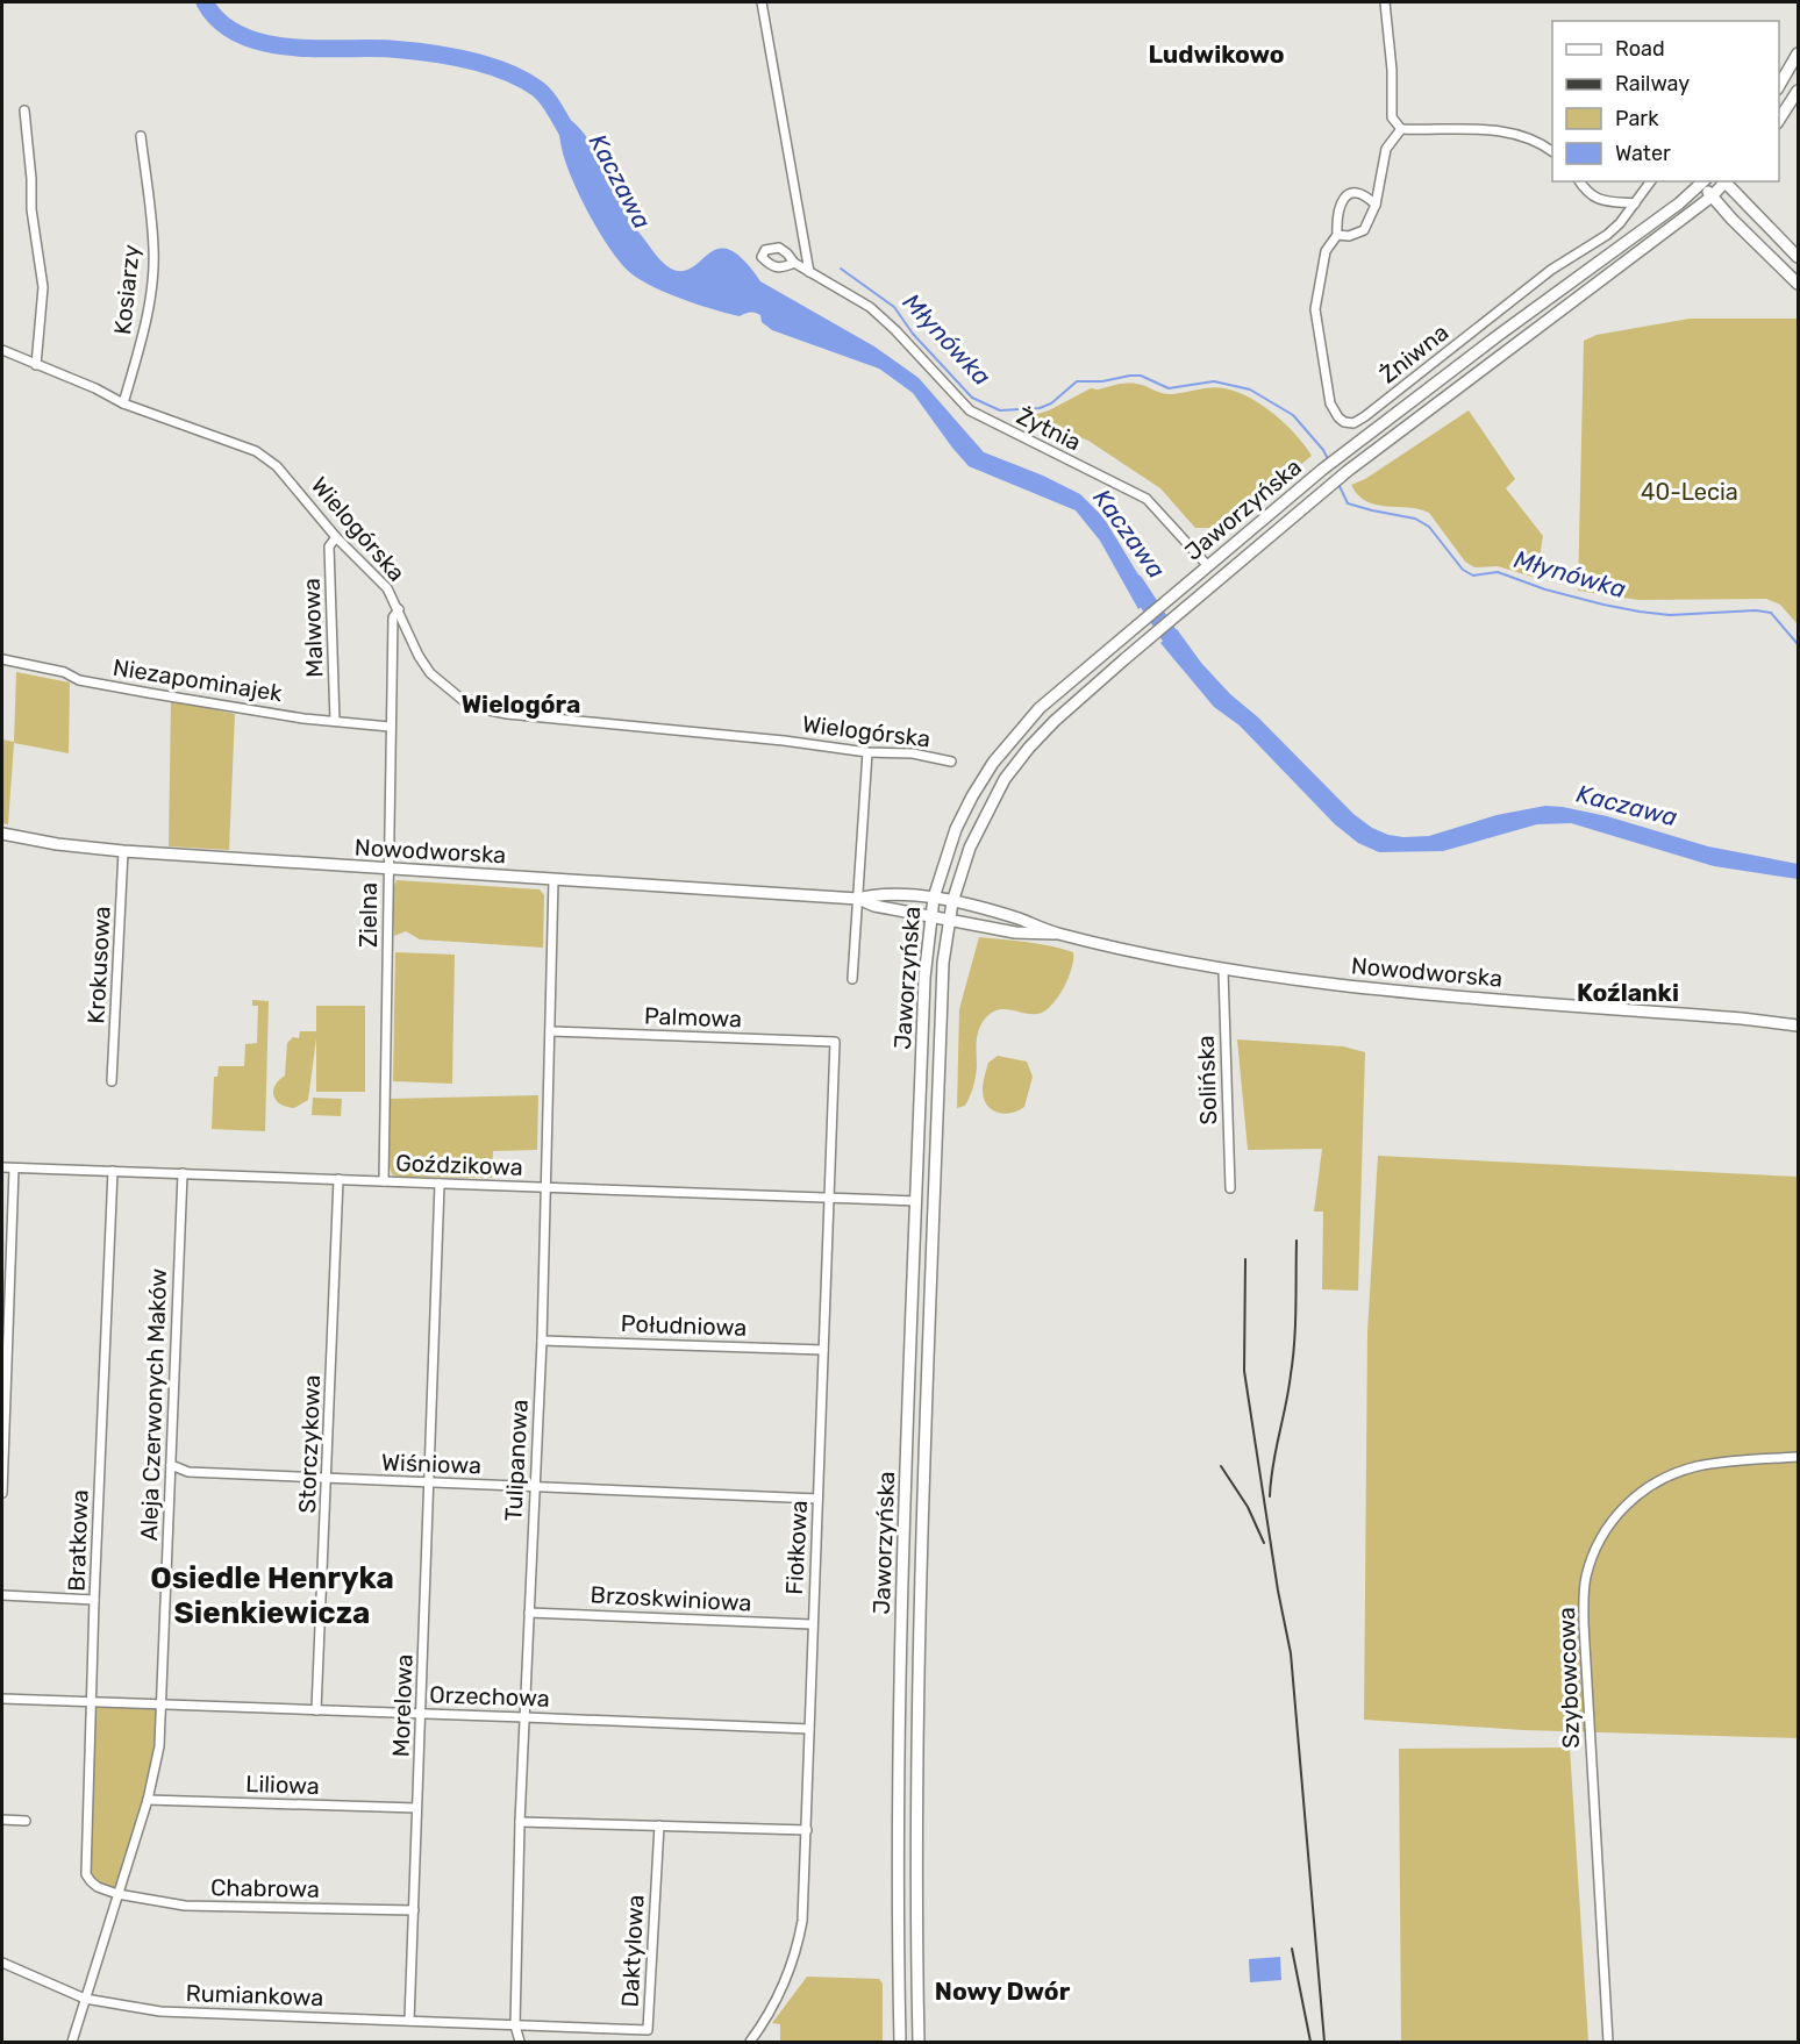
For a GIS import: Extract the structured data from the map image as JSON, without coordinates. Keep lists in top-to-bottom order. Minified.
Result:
{"streets":{"main road":["Jaworzyńska","Nowodworska"],"street":["Kosiarzy","Żniwna","Żytnia","Wielogórska","Malwowa","Niezapominajek","Zielna","Krokusowa","Palmowa","Solińska","Goździkowa","Południowa","Aleja Czerwonych Maków","Storczykowa","Tulipanowa","Wiśniowa","Bratkowa","Fiołkowa","Brzoskwiniowa","Szybowcowa","Orzechowa","Morelowa","Liliowa","Chabrowa","Daktylowa","Rumiankowa"]},"crossings":[["Kosiarzy","Wielogórska"],["Żytnia","Jaworzyńska"],["Jaworzyńska","Nowodworska"],["Jaworzyńska","Goździkowa"],["Wielogórska","Malwowa"],["Wielogórska","Zielna"],["Malwowa","Niezapominajek"],["Niezapominajek","Zielna"],["Nowodworska","Zielna"],["Nowodworska","Krokusowa"],["Nowodworska","Solińska"],["Nowodworska","Tulipanowa"],["Zielna","Goździkowa"],["Palmowa","Tulipanowa"],["Palmowa","Fiołkowa"],["Goździkowa","Aleja Czerwonych Maków"],["Goździkowa","Storczykowa"],["Goździkowa","Tulipanowa"],["Goździkowa","Bratkowa"],["Goździkowa","Fiołkowa"],["Goździkowa","Morelowa"],["Południowa","Tulipanowa"],["Południowa","Fiołkowa"],["Aleja Czerwonych Maków","Wiśniowa"],["Aleja Czerwonych Maków","Bratkowa"],["Aleja Czerwonych Maków","Orzechowa"],["Aleja Czerwonych Maków","Liliowa"],["Aleja Czerwonych Maków","Chabrowa"],["Aleja Czerwonych Maków","Rumiankowa"],["Storczykowa","Wiśniowa"],["Storczykowa","Orzechowa"],["Tulipanowa","Wiśniowa"],["Tulipanowa","Brzoskwiniowa"],["Tulipanowa","Orzechowa"],["Tulipanowa","Daktylowa"],["Tulipanowa","Rumiankowa"],["Wiśniowa","Fiołkowa"],["Wiśniowa","Morelowa"],["Bratkowa","Orzechowa"],["Bratkowa","Chabrowa"],["Fiołkowa","Brzoskwiniowa"],["Fiołkowa","Orzechowa"],["Orzechowa","Morelowa"],["Morelowa","Liliowa"],["Morelowa","Chabrowa"],["Morelowa","Rumiankowa"],["Daktylowa","Rumiankowa"]],"districts":["Ludwikowo","Wielogóra","Koźlanki","Osiedle Henryka Sienkiewicza","Nowy Dwór"],"water":["Kaczawa","Młynówka"],"parks":["40-Lecia"],"legend":["Road","Railway","Park","Water"]}
